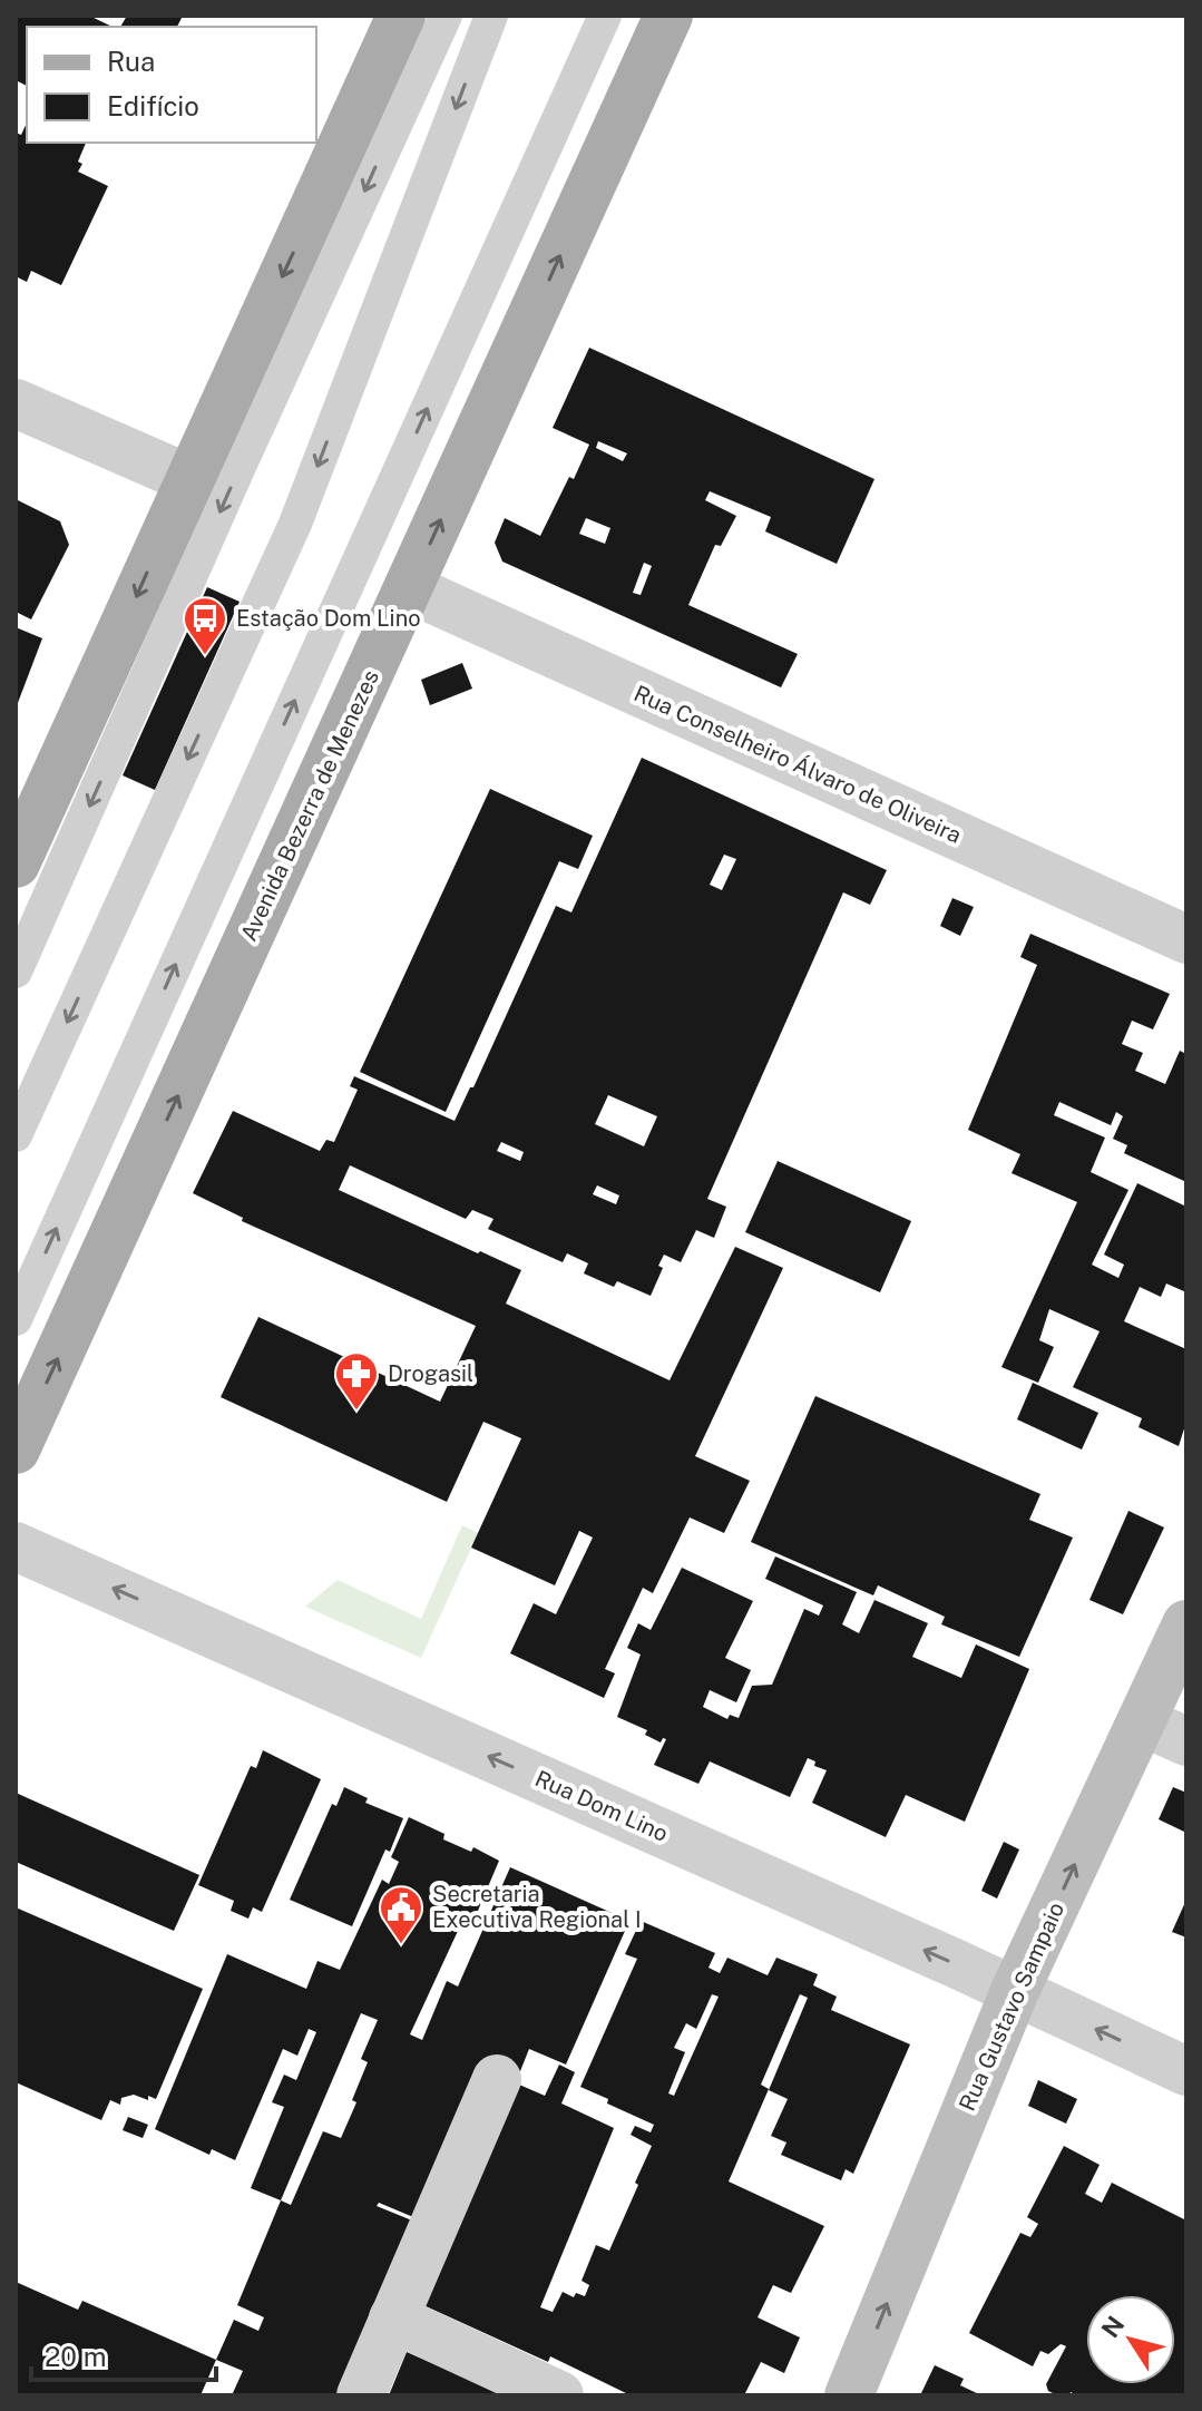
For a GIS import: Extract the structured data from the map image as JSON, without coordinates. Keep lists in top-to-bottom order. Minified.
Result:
{"streets":{"main road":["Avenida Bezerra de Menezes"],"street":["Rua Conselheiro Álvaro de Oliveira","Rua Dom Lino","Rua Gustavo Sampaio"]},"crossings":[["Rua Conselheiro Álvaro de Oliveira","Avenida Bezerra de Menezes"],["Rua Dom Lino","Rua Gustavo Sampaio"]],"one_way":["Rua Dom Lino","Rua Gustavo Sampaio"],"places":{"bus stop":["Estação Dom Lino"],"pharmacy":["Drogasil"],"public building":["Secretaria Executiva Regional I"]},"legend":["Rua","Edifício"],"scale_bar":"20 m","north":"top left"}
